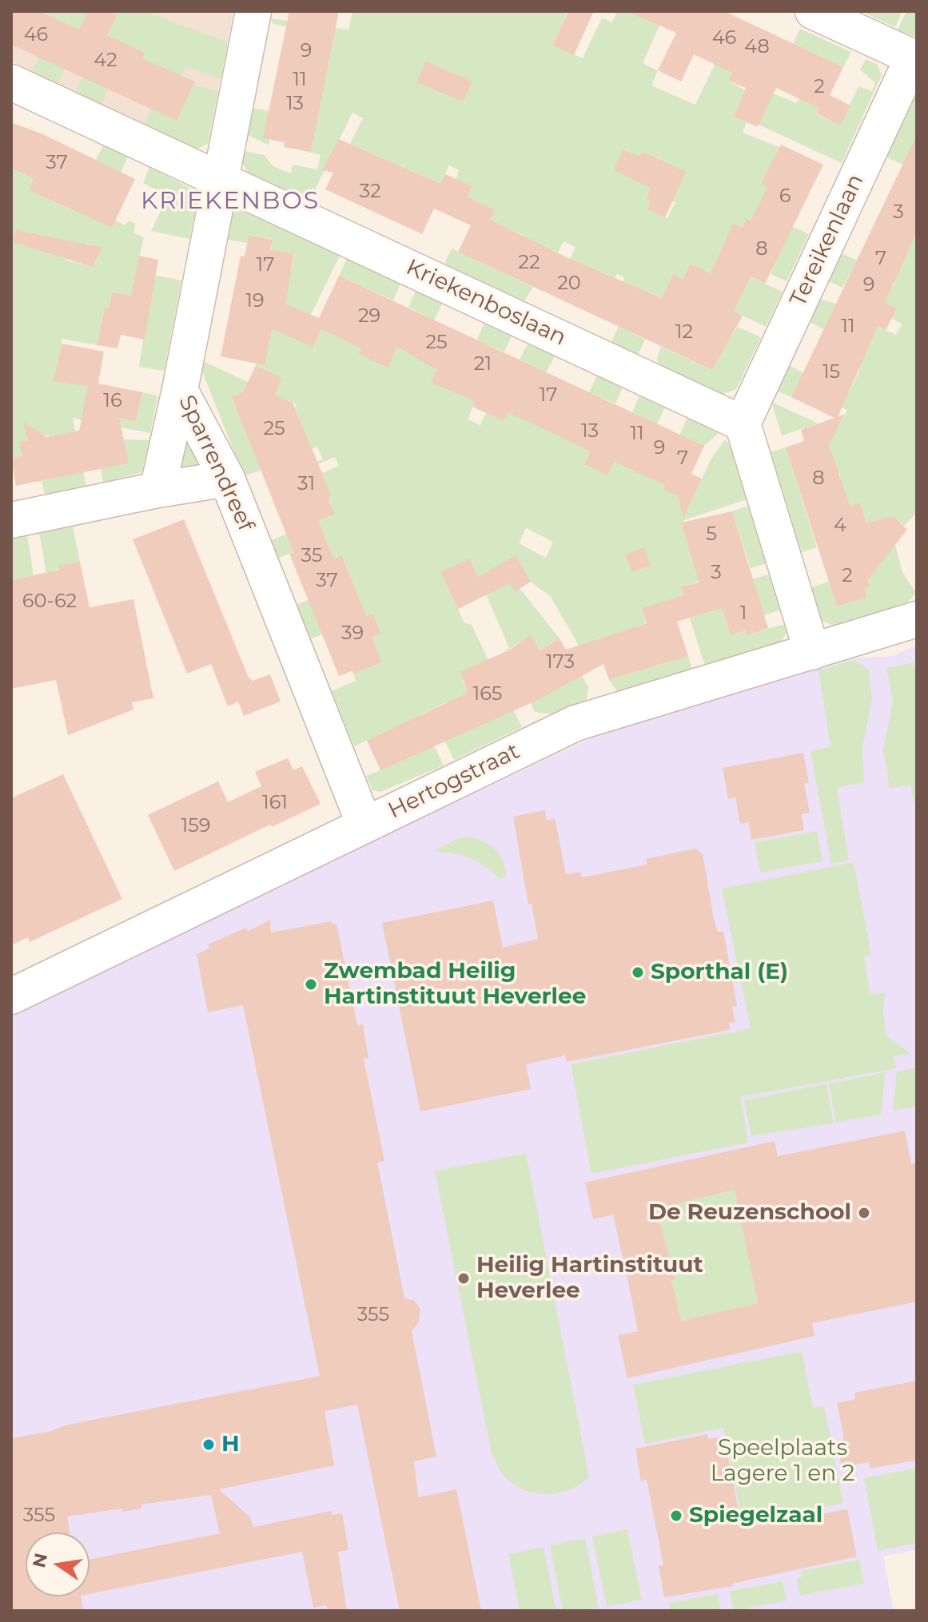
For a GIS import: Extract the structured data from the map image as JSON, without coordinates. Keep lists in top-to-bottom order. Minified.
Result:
{"streets":{"street":["Tereikenlaan","Kriekenboslaan","Sparrendreef","Hertogstraat"]},"crossings":[["Tereikenlaan","Kriekenboslaan"],["Kriekenboslaan","Sparrendreef"],["Sparrendreef","Hertogstraat"]],"districts":["KRIEKENBOS"],"parks":["Speelplaats Lagere 1 en 2"],"places":["Sporthal (E)","Zwembad Heilig Hartinstituut Heverlee","De Reuzenschool","Heilig Hartinstituut Heverlee","H","Spiegelzaal"],"house_numbers":["46","46","48","9","42","11","2","13","37","32","6","3","8","7","22","17","20","9","19","29","11","12","25","21","15","17","16","25","13","11","9","7","8","31","4","5","35","3","2","37","60-62","1","39","173","165","161","159","355","355"],"north":"left"}
